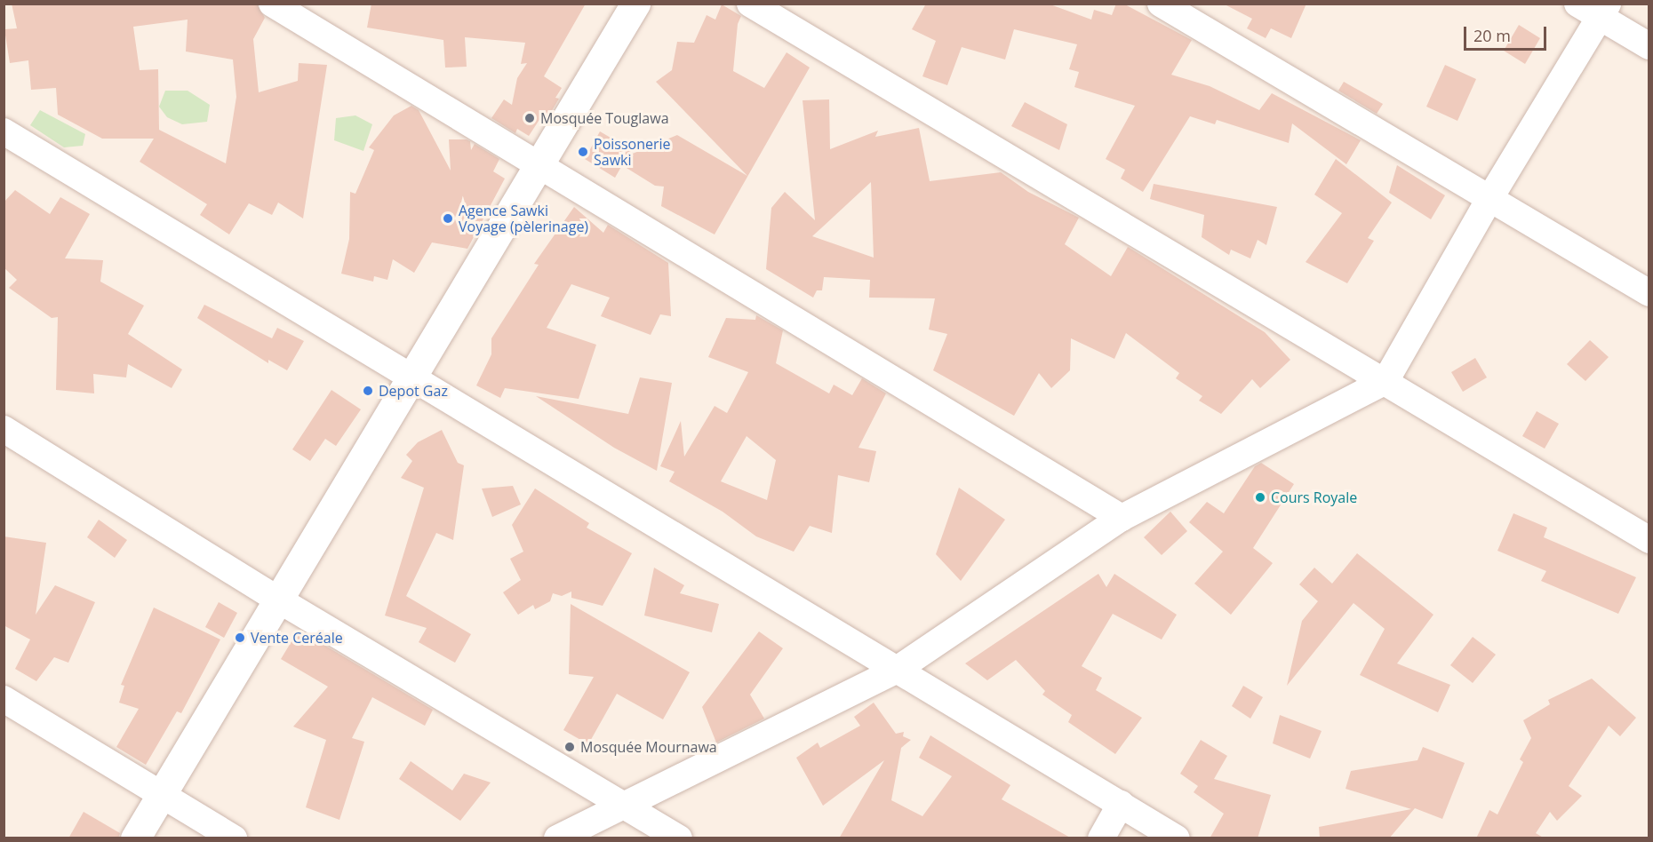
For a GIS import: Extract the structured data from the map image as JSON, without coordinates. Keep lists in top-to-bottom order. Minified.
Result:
{"places":["Mosquée Touglawa","Poissonerie Sawki","Agence Sawki Voyage (pèlerinage)","Depot Gaz","Cours Royale","Vente Ceréale","Mosquée Mournawa"],"scale_bar":"20 m"}
